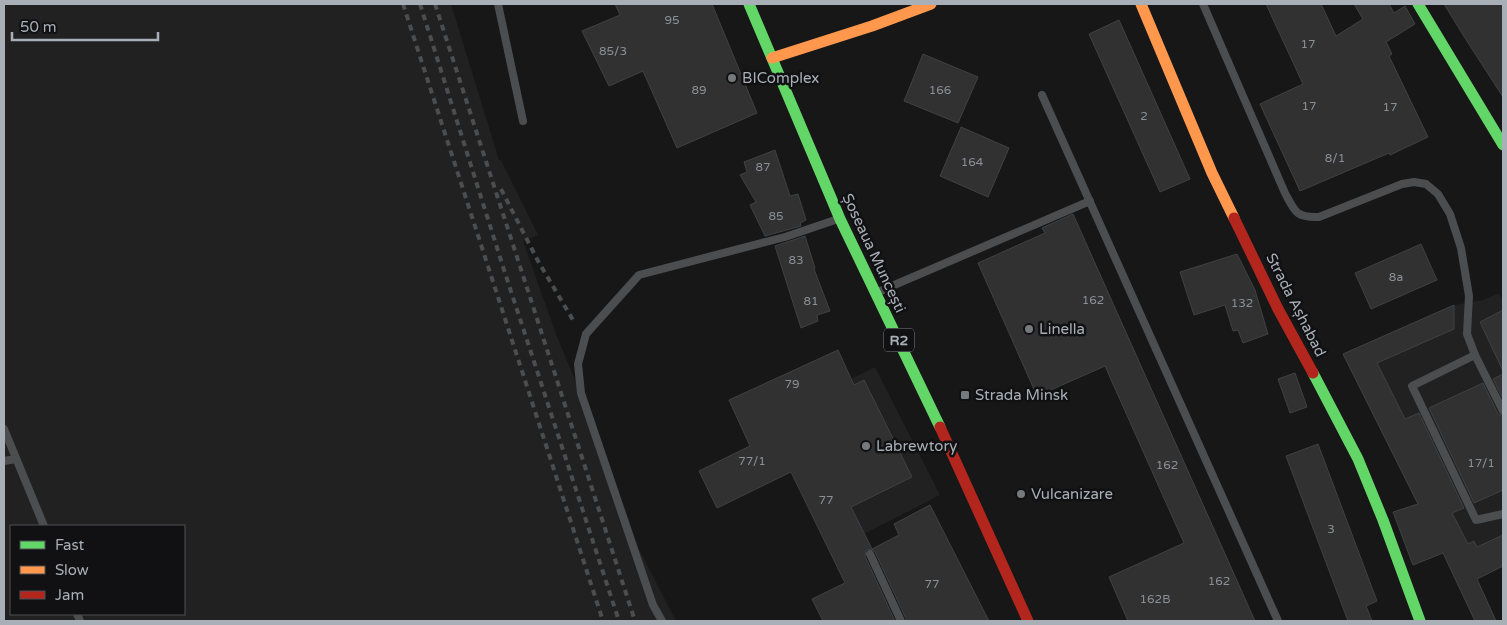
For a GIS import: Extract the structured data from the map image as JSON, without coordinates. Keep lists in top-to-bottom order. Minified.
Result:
{"streets":{"street":["Șoseaua Muncești","Strada Așhabad","R2"]},"places":{"other":["BIComplex","Linella","Labrewtory","Vulcanizare"],"transit":["Strada Minsk"]},"house_numbers":["95","17","85/3","89","166","17","17","2","8/1","164","87","85","83","8a","162","81","132","79","77/1","17/1","162","77","3","162","77","162B"],"legend":["Fast","Slow","Jam"],"scale_bar":"50 m"}
